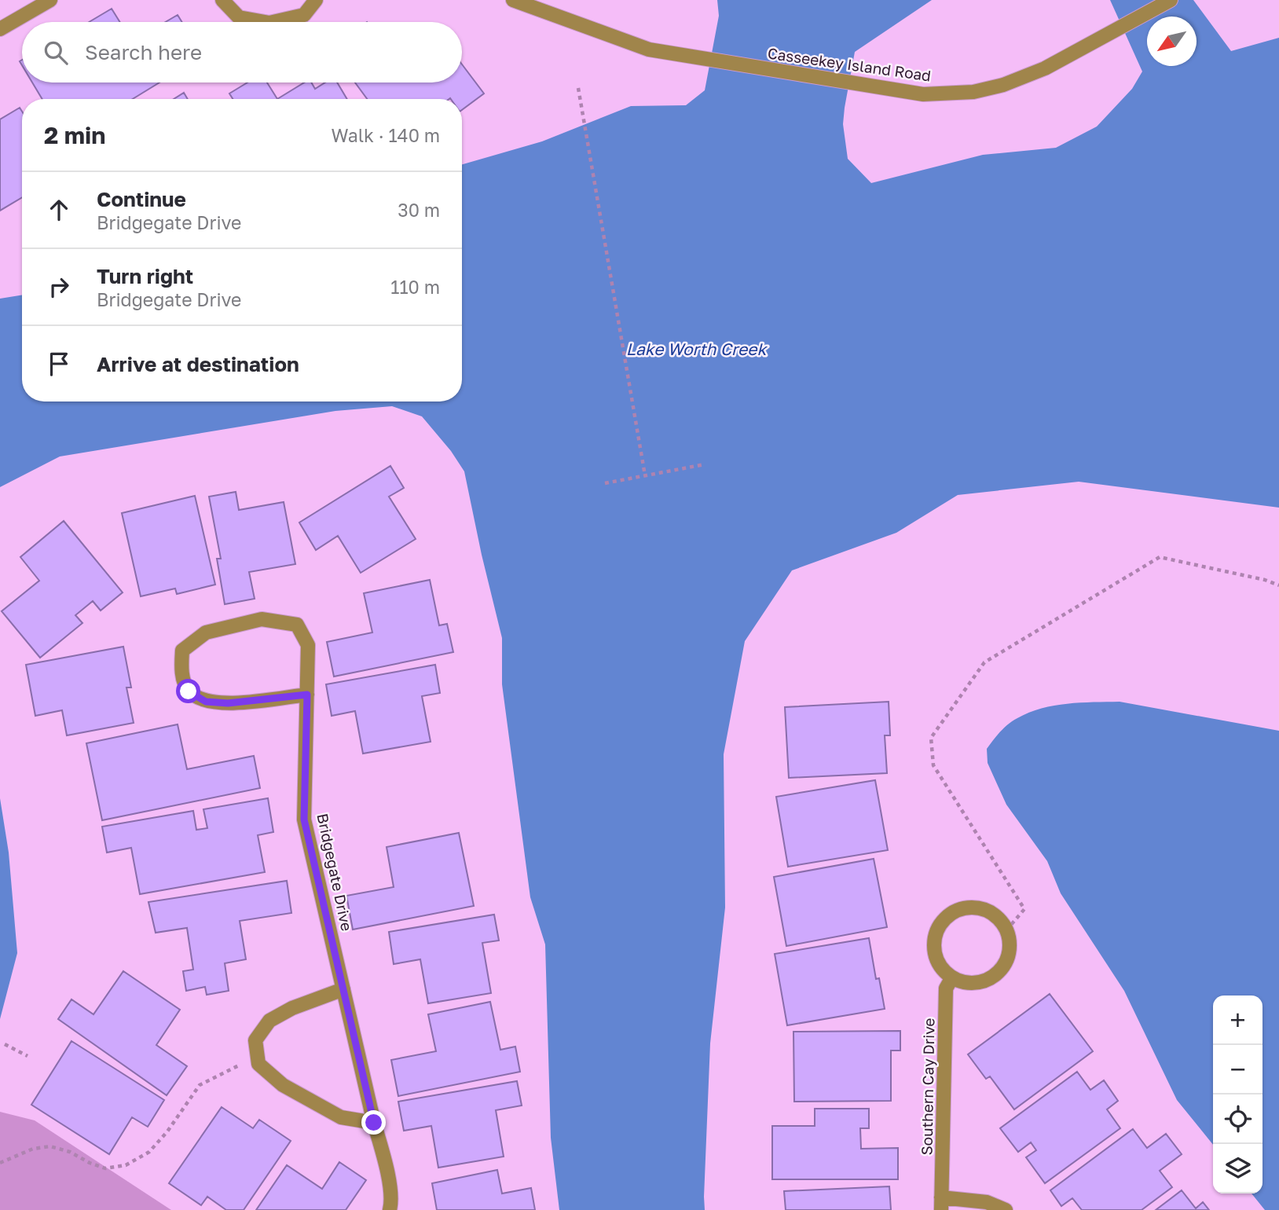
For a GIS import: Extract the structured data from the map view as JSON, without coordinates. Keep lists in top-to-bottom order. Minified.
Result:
{"streets":{"street":["Casseekey Island Road","Bridgegate Drive","Southern Cay Drive"]},"water":["Lake Worth Creek"],"north":"bottom left","page":{"search":"Search here","heading":["2 min","Walk · 140 m"],"list":[["Continue","Bridgegate Drive","30 m"],["Turn right","Bridgegate Drive","110 m"],"Arrive at destination"],"map_buttons":["+","−"]}}
